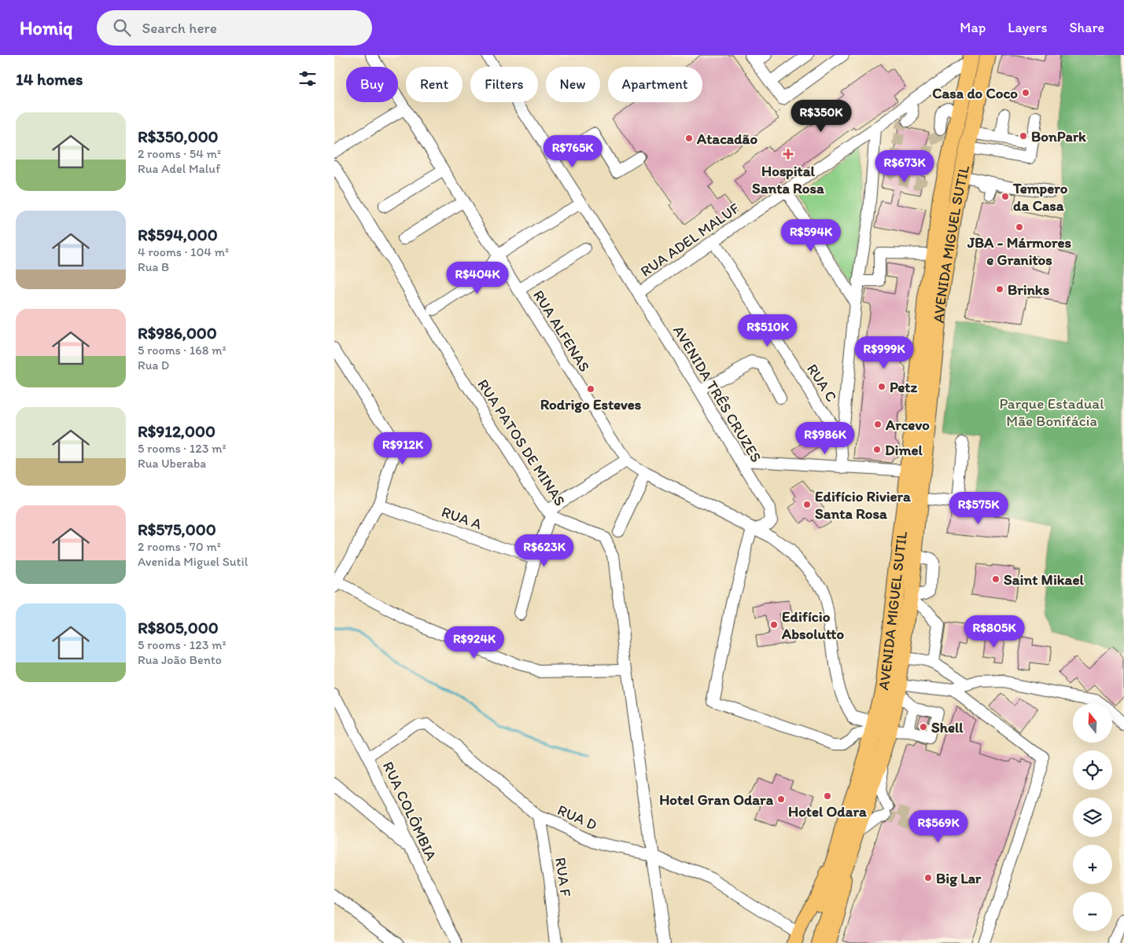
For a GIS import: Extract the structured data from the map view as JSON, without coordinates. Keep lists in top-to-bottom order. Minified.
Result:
{"streets":{"highway":["AVENIDA MIGUEL SUTIL"],"street":["RUA ADEL MALUF","RUA ALFENAS","RUA C","AVENIDA TRÊS CRUZES","RUA PATOS DE MINAS","RUA A","RUA COLÔMBIA","RUA D","RUA F"]},"crossings":[["RUA ADEL MALUF","AVENIDA MIGUEL SUTIL"],["RUA ADEL MALUF","RUA C"],["RUA ADEL MALUF","AVENIDA TRÊS CRUZES"],["AVENIDA MIGUEL SUTIL","RUA D"],["RUA ALFENAS","AVENIDA TRÊS CRUZES"],["RUA PATOS DE MINAS","RUA D"],["RUA COLÔMBIA","RUA D"],["RUA D","RUA F"]],"parks":["Parque Estadual Mãe Bonifácia"],"places":{"other":["Casa do Coco","BonPark","Atacadão","Tempero da Casa","JBA - Mármores e Granitos","Brinks","Petz","Rodrigo Esteves","Arcevo","Dimel","Edifício Riviera Santa Rosa","Saint Mikael","Edifício Absolutto","Shell","Hotel Odara","Hotel Gran Odara","Big Lar"],"health":["Hospital Santa Rosa"]},"north":"top","page":{"header":"Homiq","search":"Search here","nav":["Map","Layers","Share"],"heading":"14 homes","chip":["Buy","Rent","Filters","New","Apartment"],"price":["R$350K","R$765K","R$673K","R$594K","R$404K","R$510K","R$999K","R$986K","R$912K","R$575K","R$623K","R$805K","R$924K","R$569K"],"list":[{"name":"R$350,000","note":"2 rooms · 54 m² · Rua Adel Maluf"},{"name":"R$594,000","note":"4 rooms · 104 m² · Rua B"},{"name":"R$986,000","note":"5 rooms · 168 m² · Rua D"},{"name":"R$912,000","note":"5 rooms · 123 m² · Rua Uberaba"},{"name":"R$575,000","note":"2 rooms · 70 m² · Avenida Miguel Sutil"},{"name":"R$805,000","note":"5 rooms · 123 m² · Rua João Bento"}],"map_buttons":["+","−"]}}
